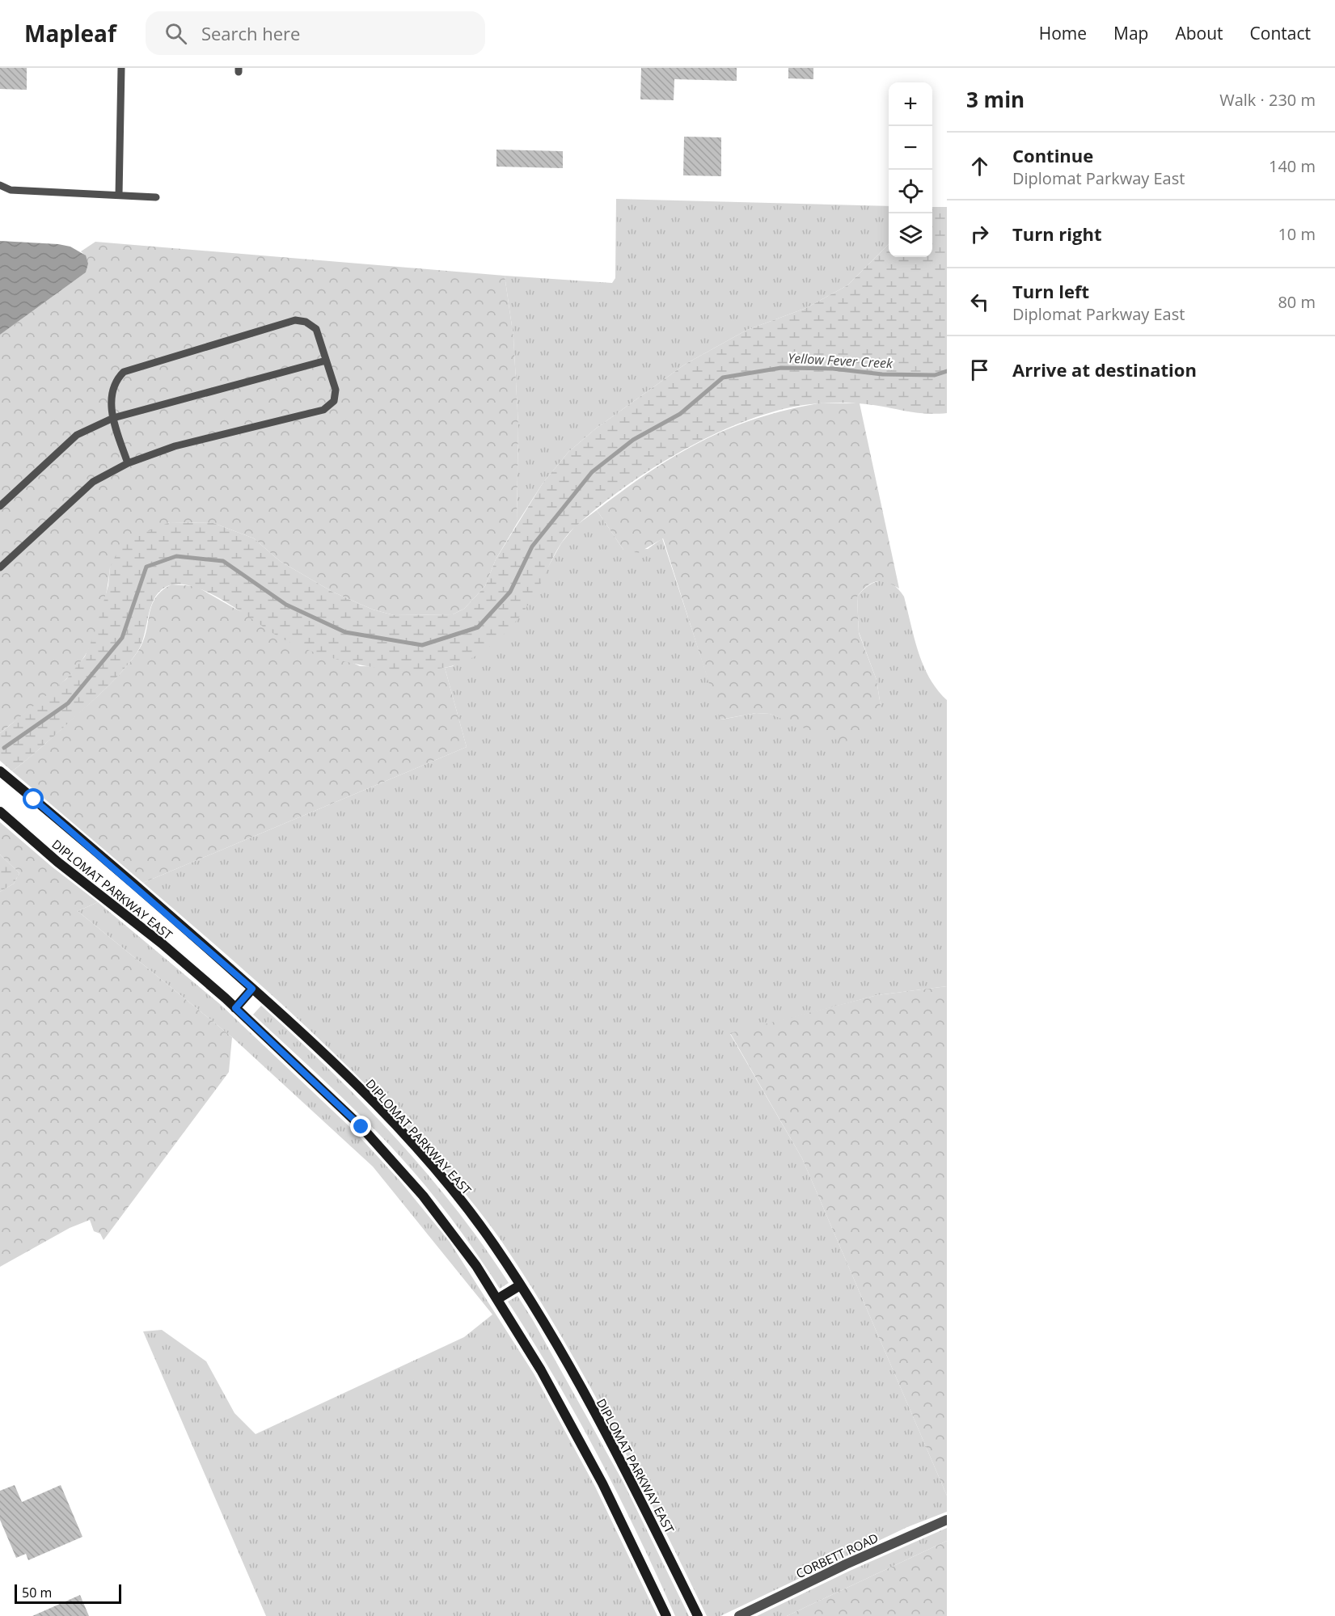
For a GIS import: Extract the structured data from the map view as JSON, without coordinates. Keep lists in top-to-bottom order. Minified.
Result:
{"streets":{"main road":["DIPLOMAT PARKWAY EAST"],"street":["CORBETT ROAD"]},"water":["Yellow Fever Creek"],"scale_bar":"50 m","page":{"header":"Mapleaf","search":"Search here","nav":["Home","Map","About","Contact"],"heading":["3 min","Walk · 230 m"],"map_buttons":["+","−"],"list":[["Continue","Diplomat Parkway East","140 m"],["Turn right","10 m"],["Turn left","Diplomat Parkway East","80 m"],"Arrive at destination"],"scale":"50 m"}}
